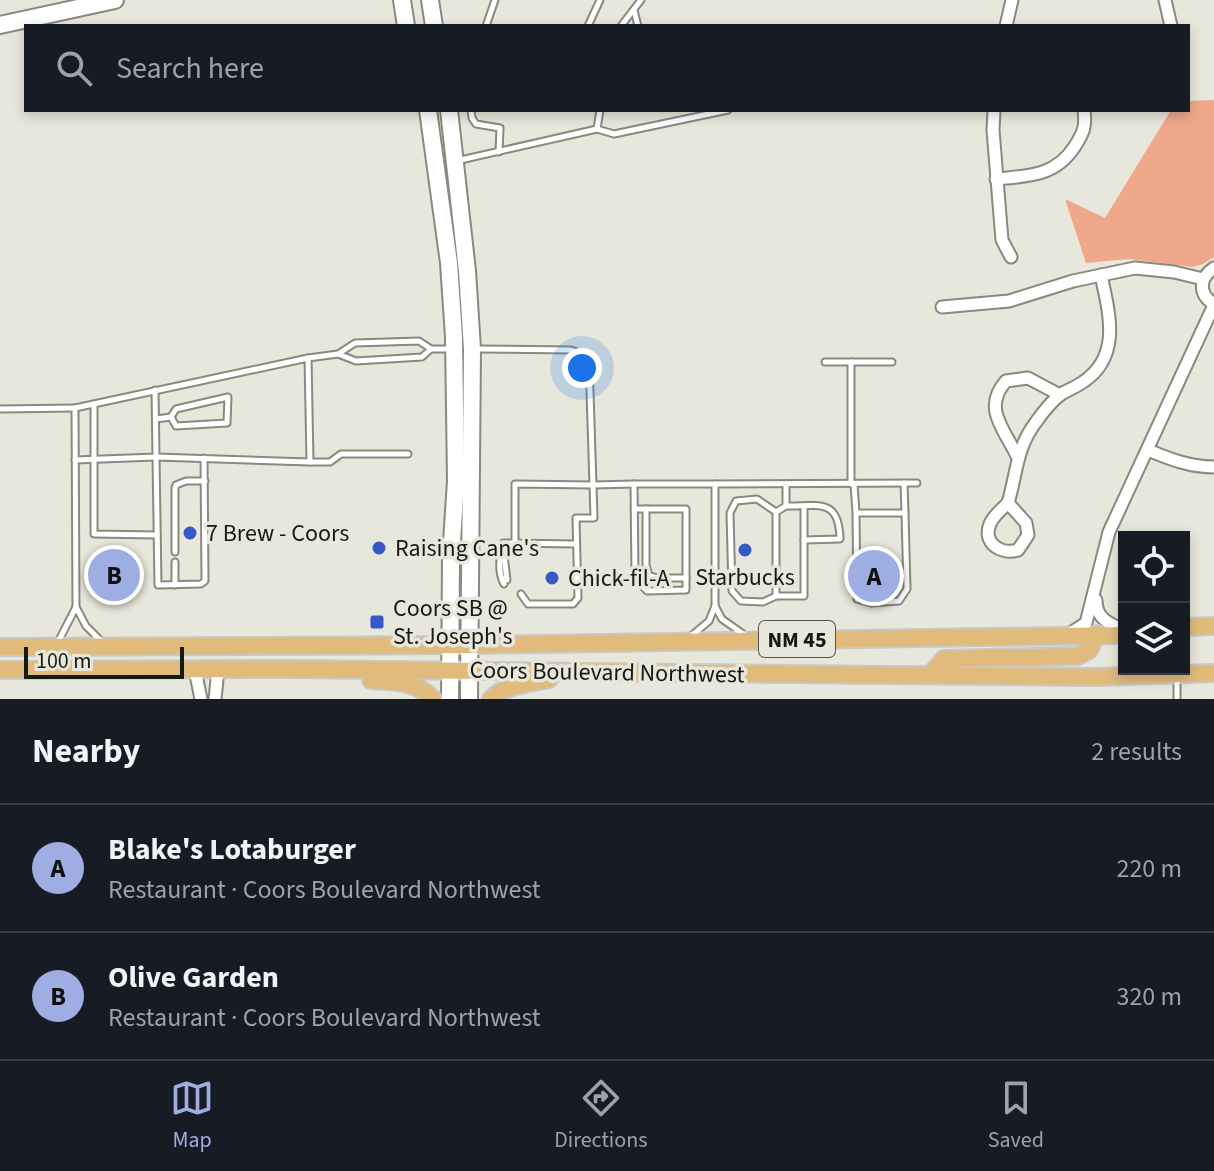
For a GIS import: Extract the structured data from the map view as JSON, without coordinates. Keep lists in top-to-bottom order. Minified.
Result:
{"streets":{"main road":["NM 45","Coors Boulevard Northwest"]},"places":{"other":["7 Brew - Coors","Raising Cane's","Starbucks","Chick-fil-A"],"transit":["Coors SB @ St. Joseph's"]},"scale_bar":"100 m","page":{"search":"Search here","pins":["B","A"],"scale":"100 m","heading":["Nearby","2 results"],"list":[{"mark":"A","name":"Blake's Lotaburger","note":"Restaurant · Coors Boulevard Northwest","value":"220 m"},{"mark":"B","name":"Olive Garden","note":"Restaurant · Coors Boulevard Northwest","value":"320 m"}],"nav":["Map","Directions","Saved"]}}
